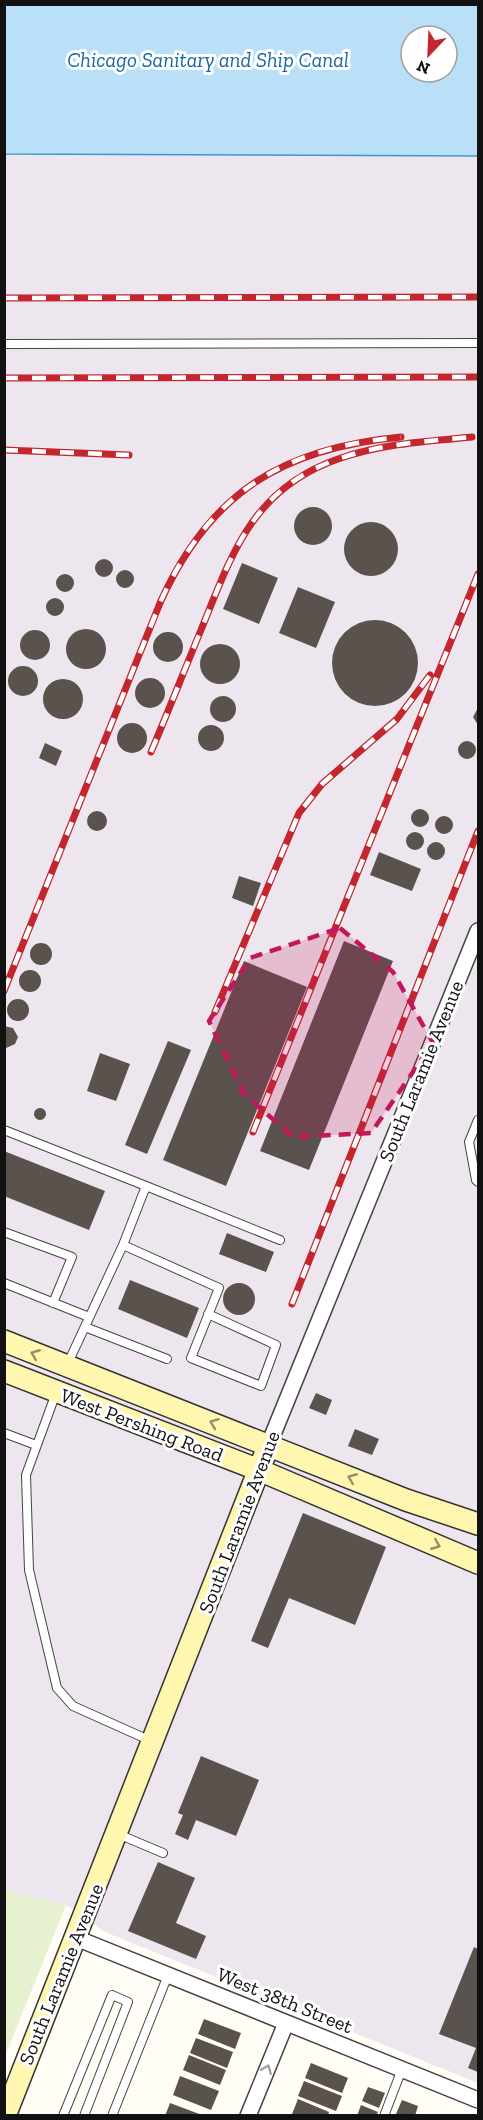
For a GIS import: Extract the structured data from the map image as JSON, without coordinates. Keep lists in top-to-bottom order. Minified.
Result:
{"streets":{"main road":["South Laramie Avenue","West Pershing Road"],"street":["West 38th Street"]},"crossings":[["South Laramie Avenue","West Pershing Road"],["South Laramie Avenue","West 38th Street"]],"water":["Chicago Sanitary and Ship Canal"],"north":"bottom left"}
